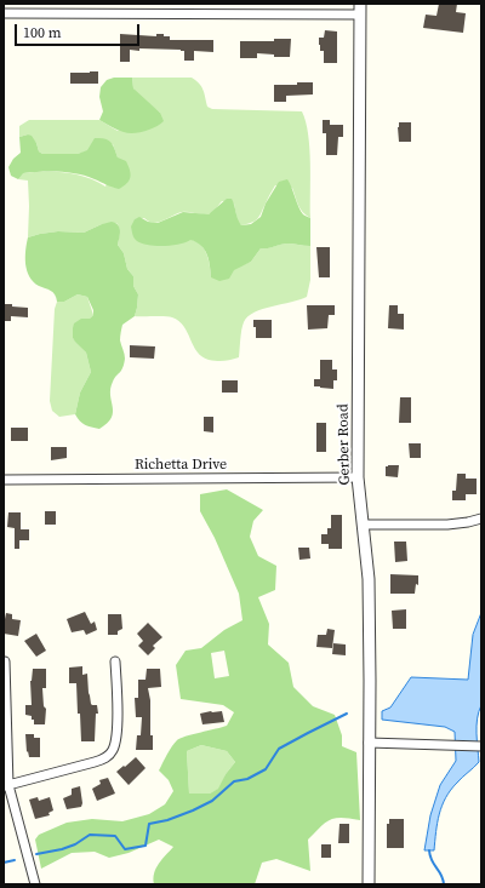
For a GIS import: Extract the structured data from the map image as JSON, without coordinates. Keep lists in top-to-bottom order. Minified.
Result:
{"streets":{"street":["Gerber Road","Richetta Drive"]},"crossings":[["Gerber Road","Richetta Drive"]],"scale_bar":"100 m"}
